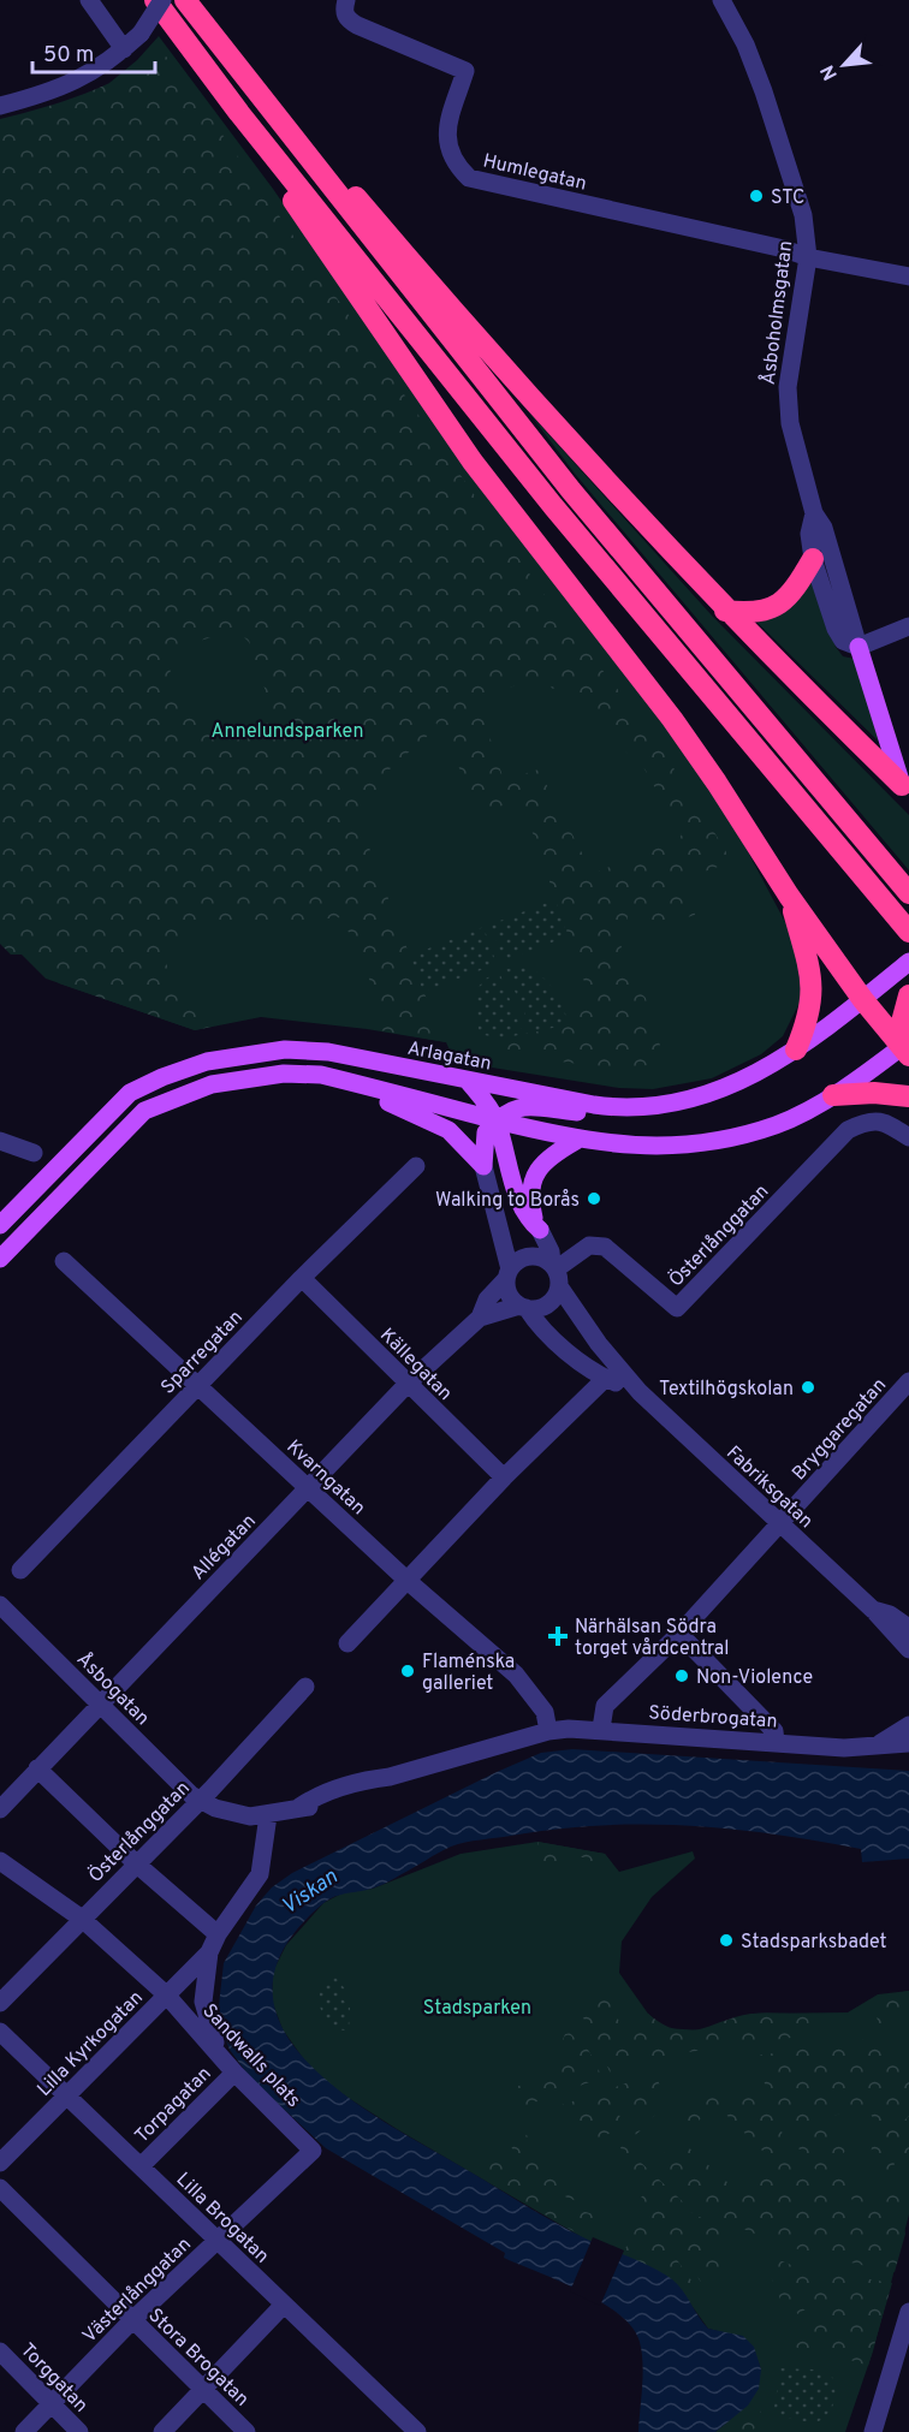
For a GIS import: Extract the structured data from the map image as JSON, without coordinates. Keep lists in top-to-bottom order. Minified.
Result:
{"streets":{"main road":["Arlagatan"],"street":["Humlegatan","Åsboholmsgatan","Österlånggatan","Sparregatan","Källegatan","Bryggaregatan","Kvarngatan","Fabriksgatan","Allégatan","Åsbogatan","Söderbrogatan","Lilla Kyrkogatan","Sandwalls plats","Torpagatan","Lilla Brogatan","Västerlånggatan","Stora Brogatan","Torggatan"]},"crossings":[["Humlegatan","Åsboholmsgatan"],["Österlånggatan","Fabriksgatan"],["Österlånggatan","Allégatan"],["Österlånggatan","Åsbogatan"],["Österlånggatan","Sandwalls plats"],["Sparregatan","Källegatan"],["Sparregatan","Kvarngatan"],["Källegatan","Allégatan"],["Bryggaregatan","Fabriksgatan"],["Bryggaregatan","Söderbrogatan"],["Kvarngatan","Allégatan"],["Kvarngatan","Söderbrogatan"],["Fabriksgatan","Allégatan"],["Allégatan","Åsbogatan"],["Åsbogatan","Söderbrogatan"],["Lilla Kyrkogatan","Sandwalls plats"],["Lilla Kyrkogatan","Lilla Brogatan"],["Sandwalls plats","Torpagatan"],["Sandwalls plats","Västerlånggatan"],["Torpagatan","Lilla Brogatan"],["Lilla Brogatan","Västerlånggatan"],["Västerlånggatan","Stora Brogatan"],["Västerlånggatan","Torggatan"]],"water":["Viskan"],"parks":["Annelundsparken","Stadsparken"],"places":{"other":["STC","Walking to Borås","Textilhögskolan","Flaménska galleriet","Non-Violence","Stadsparksbadet"],"health":["Närhälsan Södra torget vårdcentral"]},"scale_bar":"50 m","north":"bottom left"}
